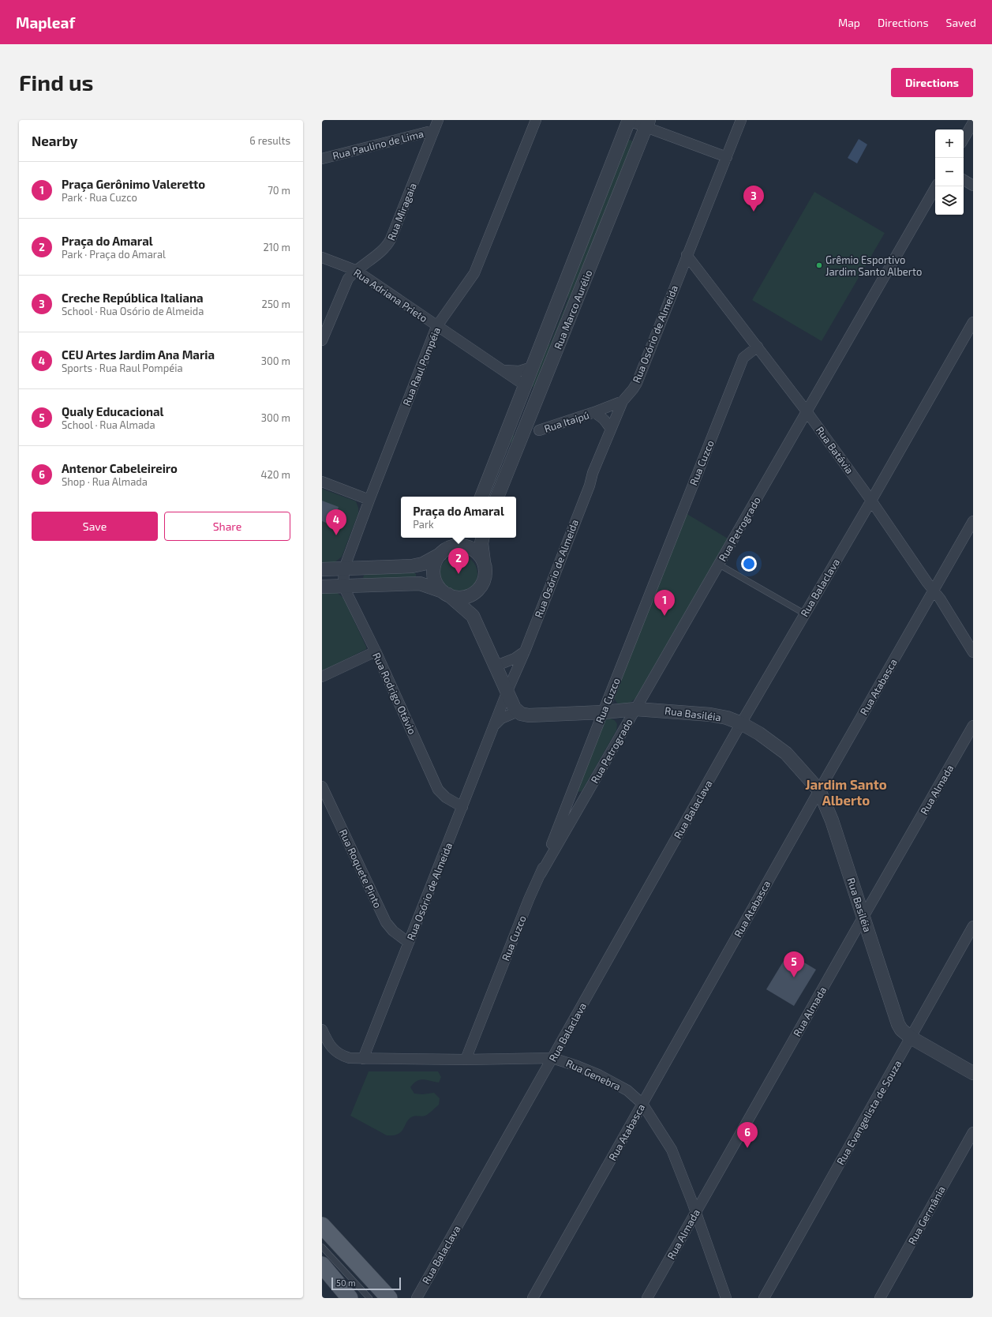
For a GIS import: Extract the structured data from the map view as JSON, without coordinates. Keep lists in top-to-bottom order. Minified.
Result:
{"streets":{"street":["Rua Paulino de Lima","Rua Miragaia","Rua Adriana Prieto","Rua Marco Aurélio","Rua Osório de Almeida","Rua Raul Pompéia","Rua Itaipú","Rua Batávia","Rua Cuzco","Rua Petrogrado","Rua Balaclava","Rua Atabasca","Rua Rodrigo Otávio","Rua Basiléia","Rua Almada","Rua Roquete Pinto","Rua Genebra","Rua Evangelista de Souza","Rua Germânia"]},"crossings":[["Rua Paulino de Lima","Rua Miragaia"],["Rua Miragaia","Rua Adriana Prieto"],["Rua Adriana Prieto","Rua Marco Aurélio"],["Rua Adriana Prieto","Rua Raul Pompéia"],["Rua Osório de Almeida","Rua Itaipú"],["Rua Osório de Almeida","Rua Batávia"],["Rua Osório de Almeida","Rua Rodrigo Otávio"],["Rua Osório de Almeida","Rua Roquete Pinto"],["Rua Osório de Almeida","Rua Genebra"],["Rua Raul Pompéia","Rua Rodrigo Otávio"],["Rua Batávia","Rua Cuzco"],["Rua Batávia","Rua Petrogrado"],["Rua Batávia","Rua Balaclava"],["Rua Batávia","Rua Atabasca"],["Rua Cuzco","Rua Petrogrado"],["Rua Cuzco","Rua Basiléia"],["Rua Cuzco","Rua Genebra"],["Rua Petrogrado","Rua Basiléia"],["Rua Balaclava","Rua Basiléia"],["Rua Balaclava","Rua Genebra"],["Rua Atabasca","Rua Basiléia"],["Rua Atabasca","Rua Genebra"],["Rua Basiléia","Rua Almada"],["Rua Basiléia","Rua Evangelista de Souza"],["Rua Almada","Rua Genebra"]],"districts":["Jardim Santo Alberto"],"places":["Grêmio Esportivo Jardim Santo Alberto"],"scale_bar":"50 m","page":{"header":"Mapleaf","nav":["Map","Directions","Saved"],"buttons":["Directions",["Save","Share"]],"title":"Find us","heading":["Nearby","6 results"],"map_buttons":["+","−"],"list":[{"mark":"1","name":"Praça Gerônimo Valeretto","note":"Park · Rua Cuzco","value":"70 m"},{"mark":"2","name":"Praça do Amaral","note":"Park · Praça do Amaral","value":"210 m"},{"mark":"3","name":"Creche República Italiana","note":"School · Rua Osório de Almeida","value":"250 m"},{"mark":"4","name":"CEU Artes Jardim Ana Maria","note":"Sports · Rua Raul Pompéia","value":"300 m"},{"mark":"5","name":"Qualy Educacional","note":"School · Rua Almada","value":"300 m"},{"mark":"6","name":"Antenor Cabeleireiro","note":"Shop · Rua Almada","value":"420 m"}],"pins":["3","4","2","1","5","6"],"popup":["Praça do Amaral","Park"],"scale":"50 m"}}
